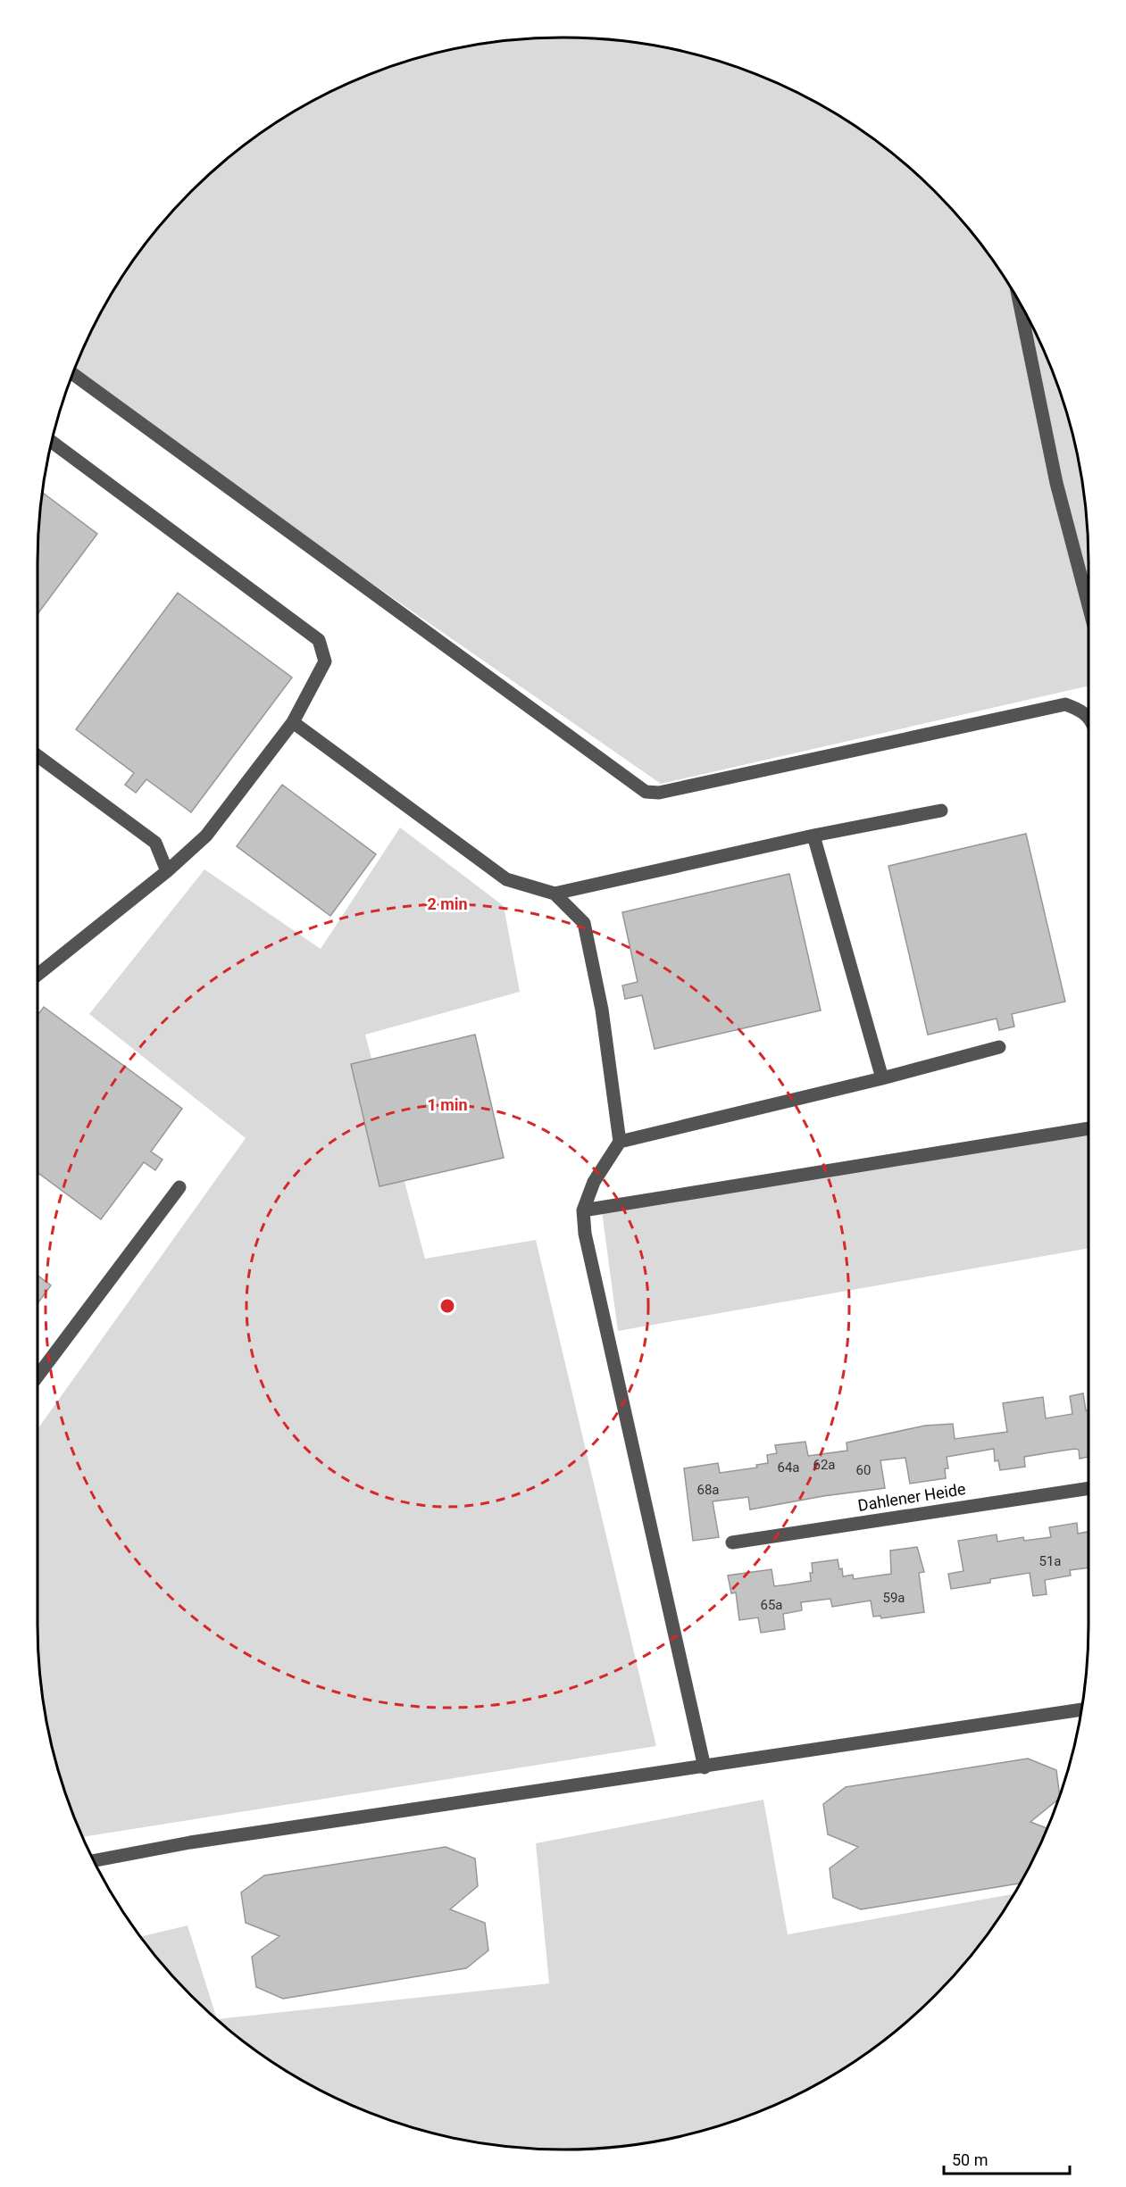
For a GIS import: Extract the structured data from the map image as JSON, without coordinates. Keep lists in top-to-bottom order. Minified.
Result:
{"streets":{"street":["Dahlener Heide"]},"house_numbers":["62a","64a","60","68a","51a","59a","65a"],"scale_bar":"50 m","rings":["2 min","1 min"]}
